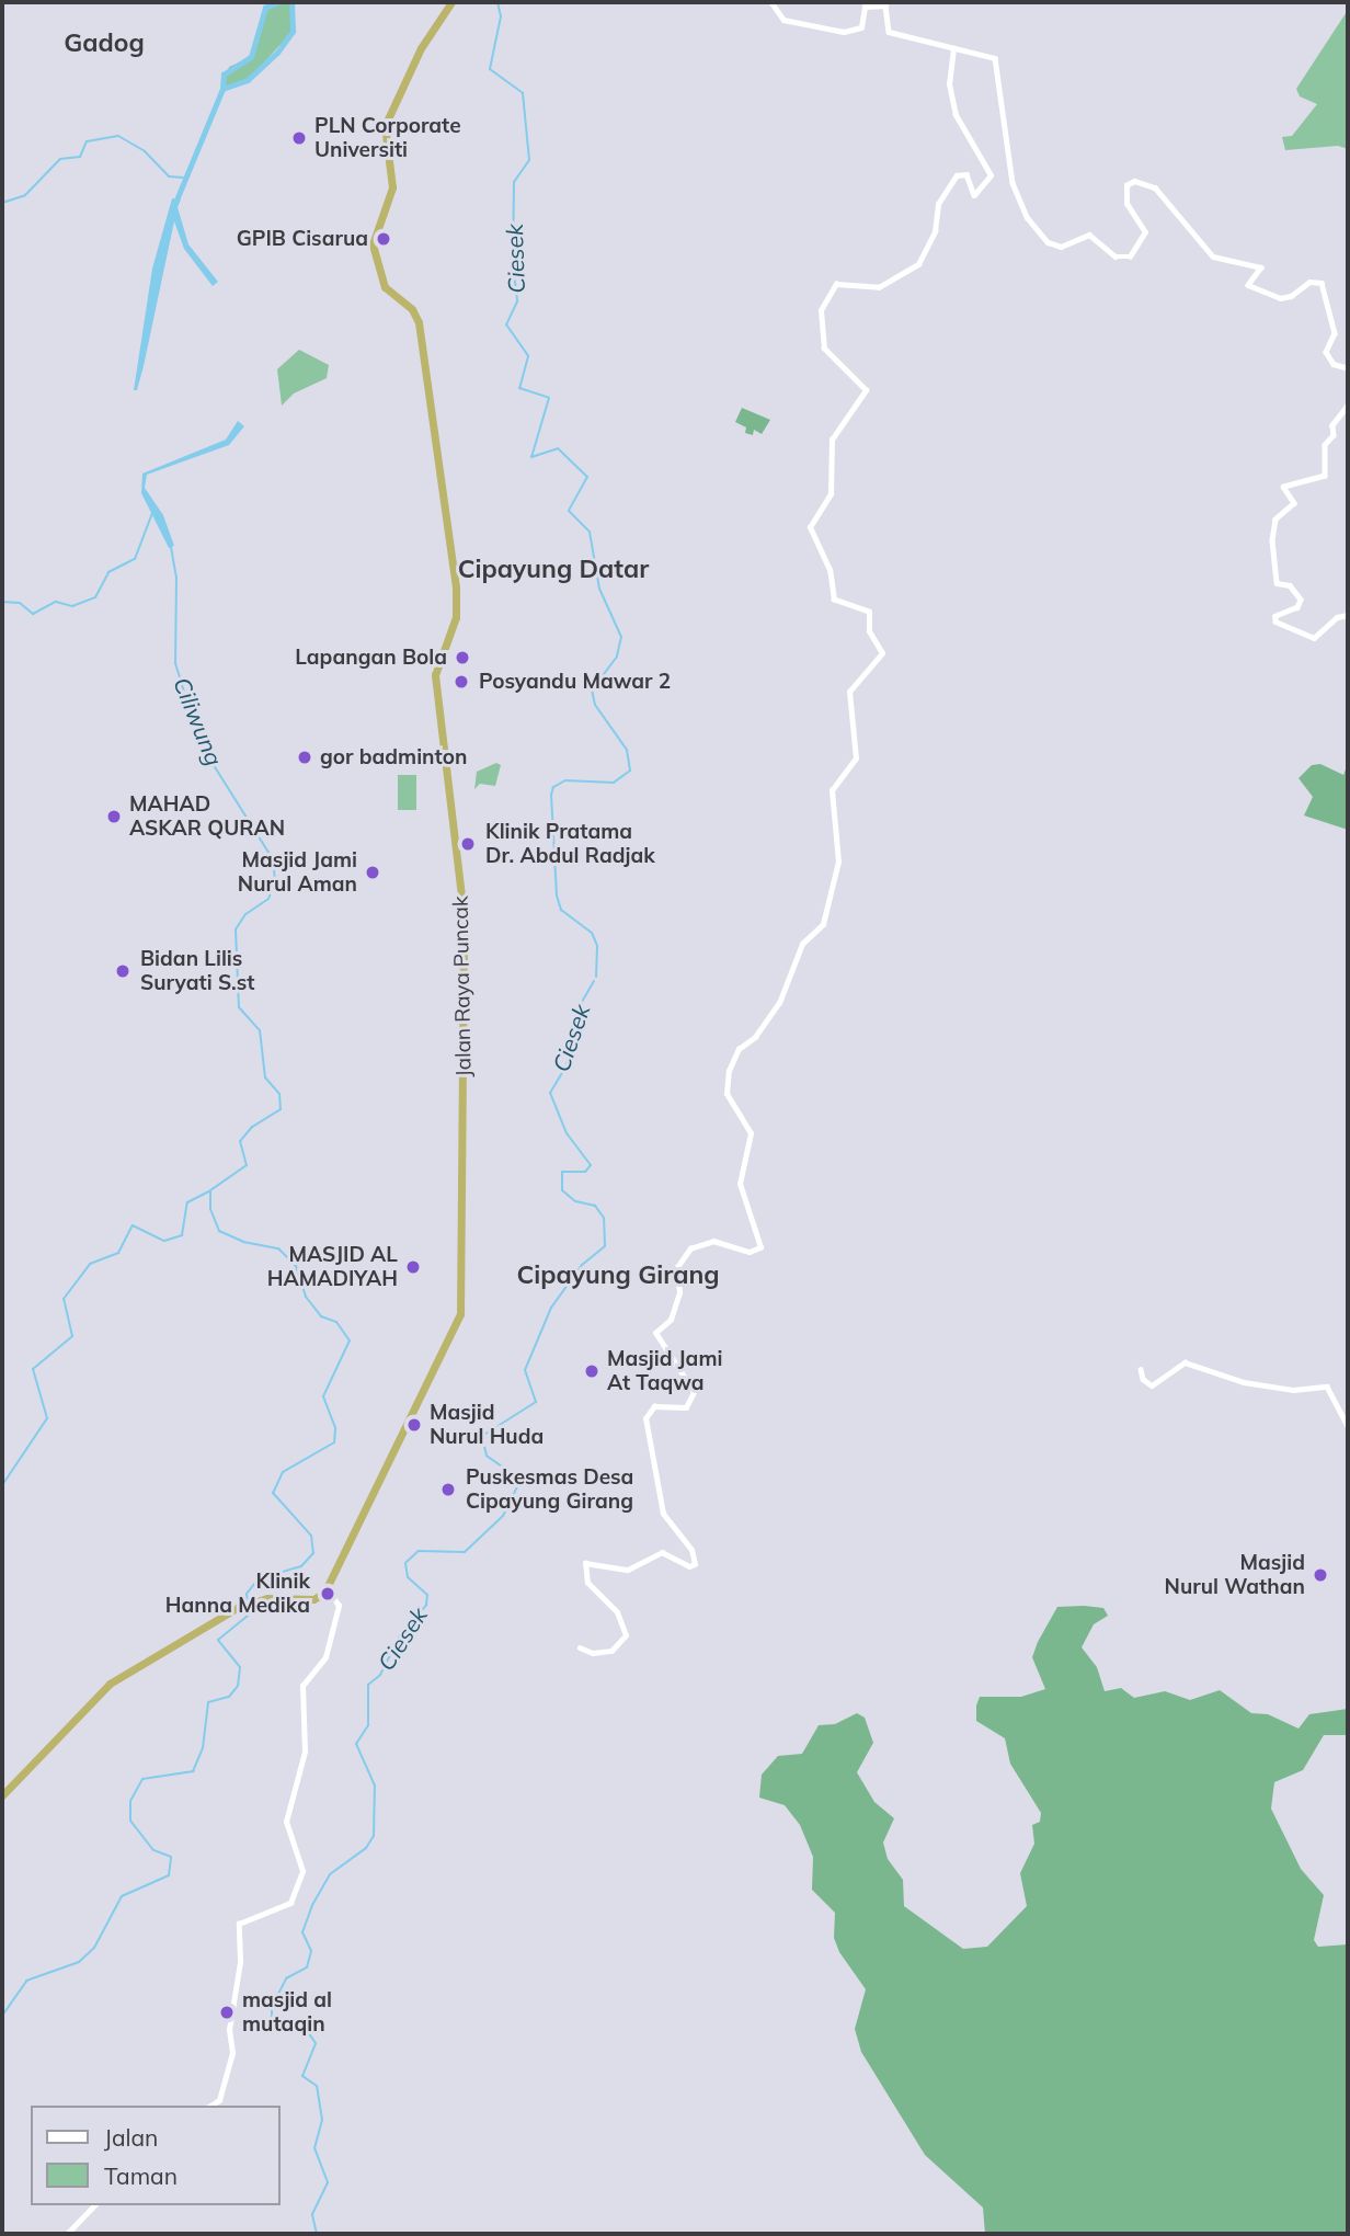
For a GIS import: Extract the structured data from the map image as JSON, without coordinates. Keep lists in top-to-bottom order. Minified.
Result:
{"streets":{"highway":["Jalan Raya Puncak"]},"districts":["Gadog","Cipayung Datar","Cipayung Girang"],"water":["Ciesek","Ciliwung"],"places":["PLN Corporate Universiti","GPIB Cisarua","Lapangan Bola","Posyandu Mawar 2","gor badminton","MAHAD ASKAR QURAN","Klinik Pratama Dr. Abdul Radjak","Masjid Jami Nurul Aman","Bidan Lilis Suryati S.st","MASJID AL HAMADIYAH","Masjid Jami At Taqwa","Masjid Nurul Huda","Puskesmas Desa Cipayung Girang","Masjid Nurul Wathan","Klinik Hanna Medika","masjid al mutaqin"],"legend":["Jalan","Taman"]}
